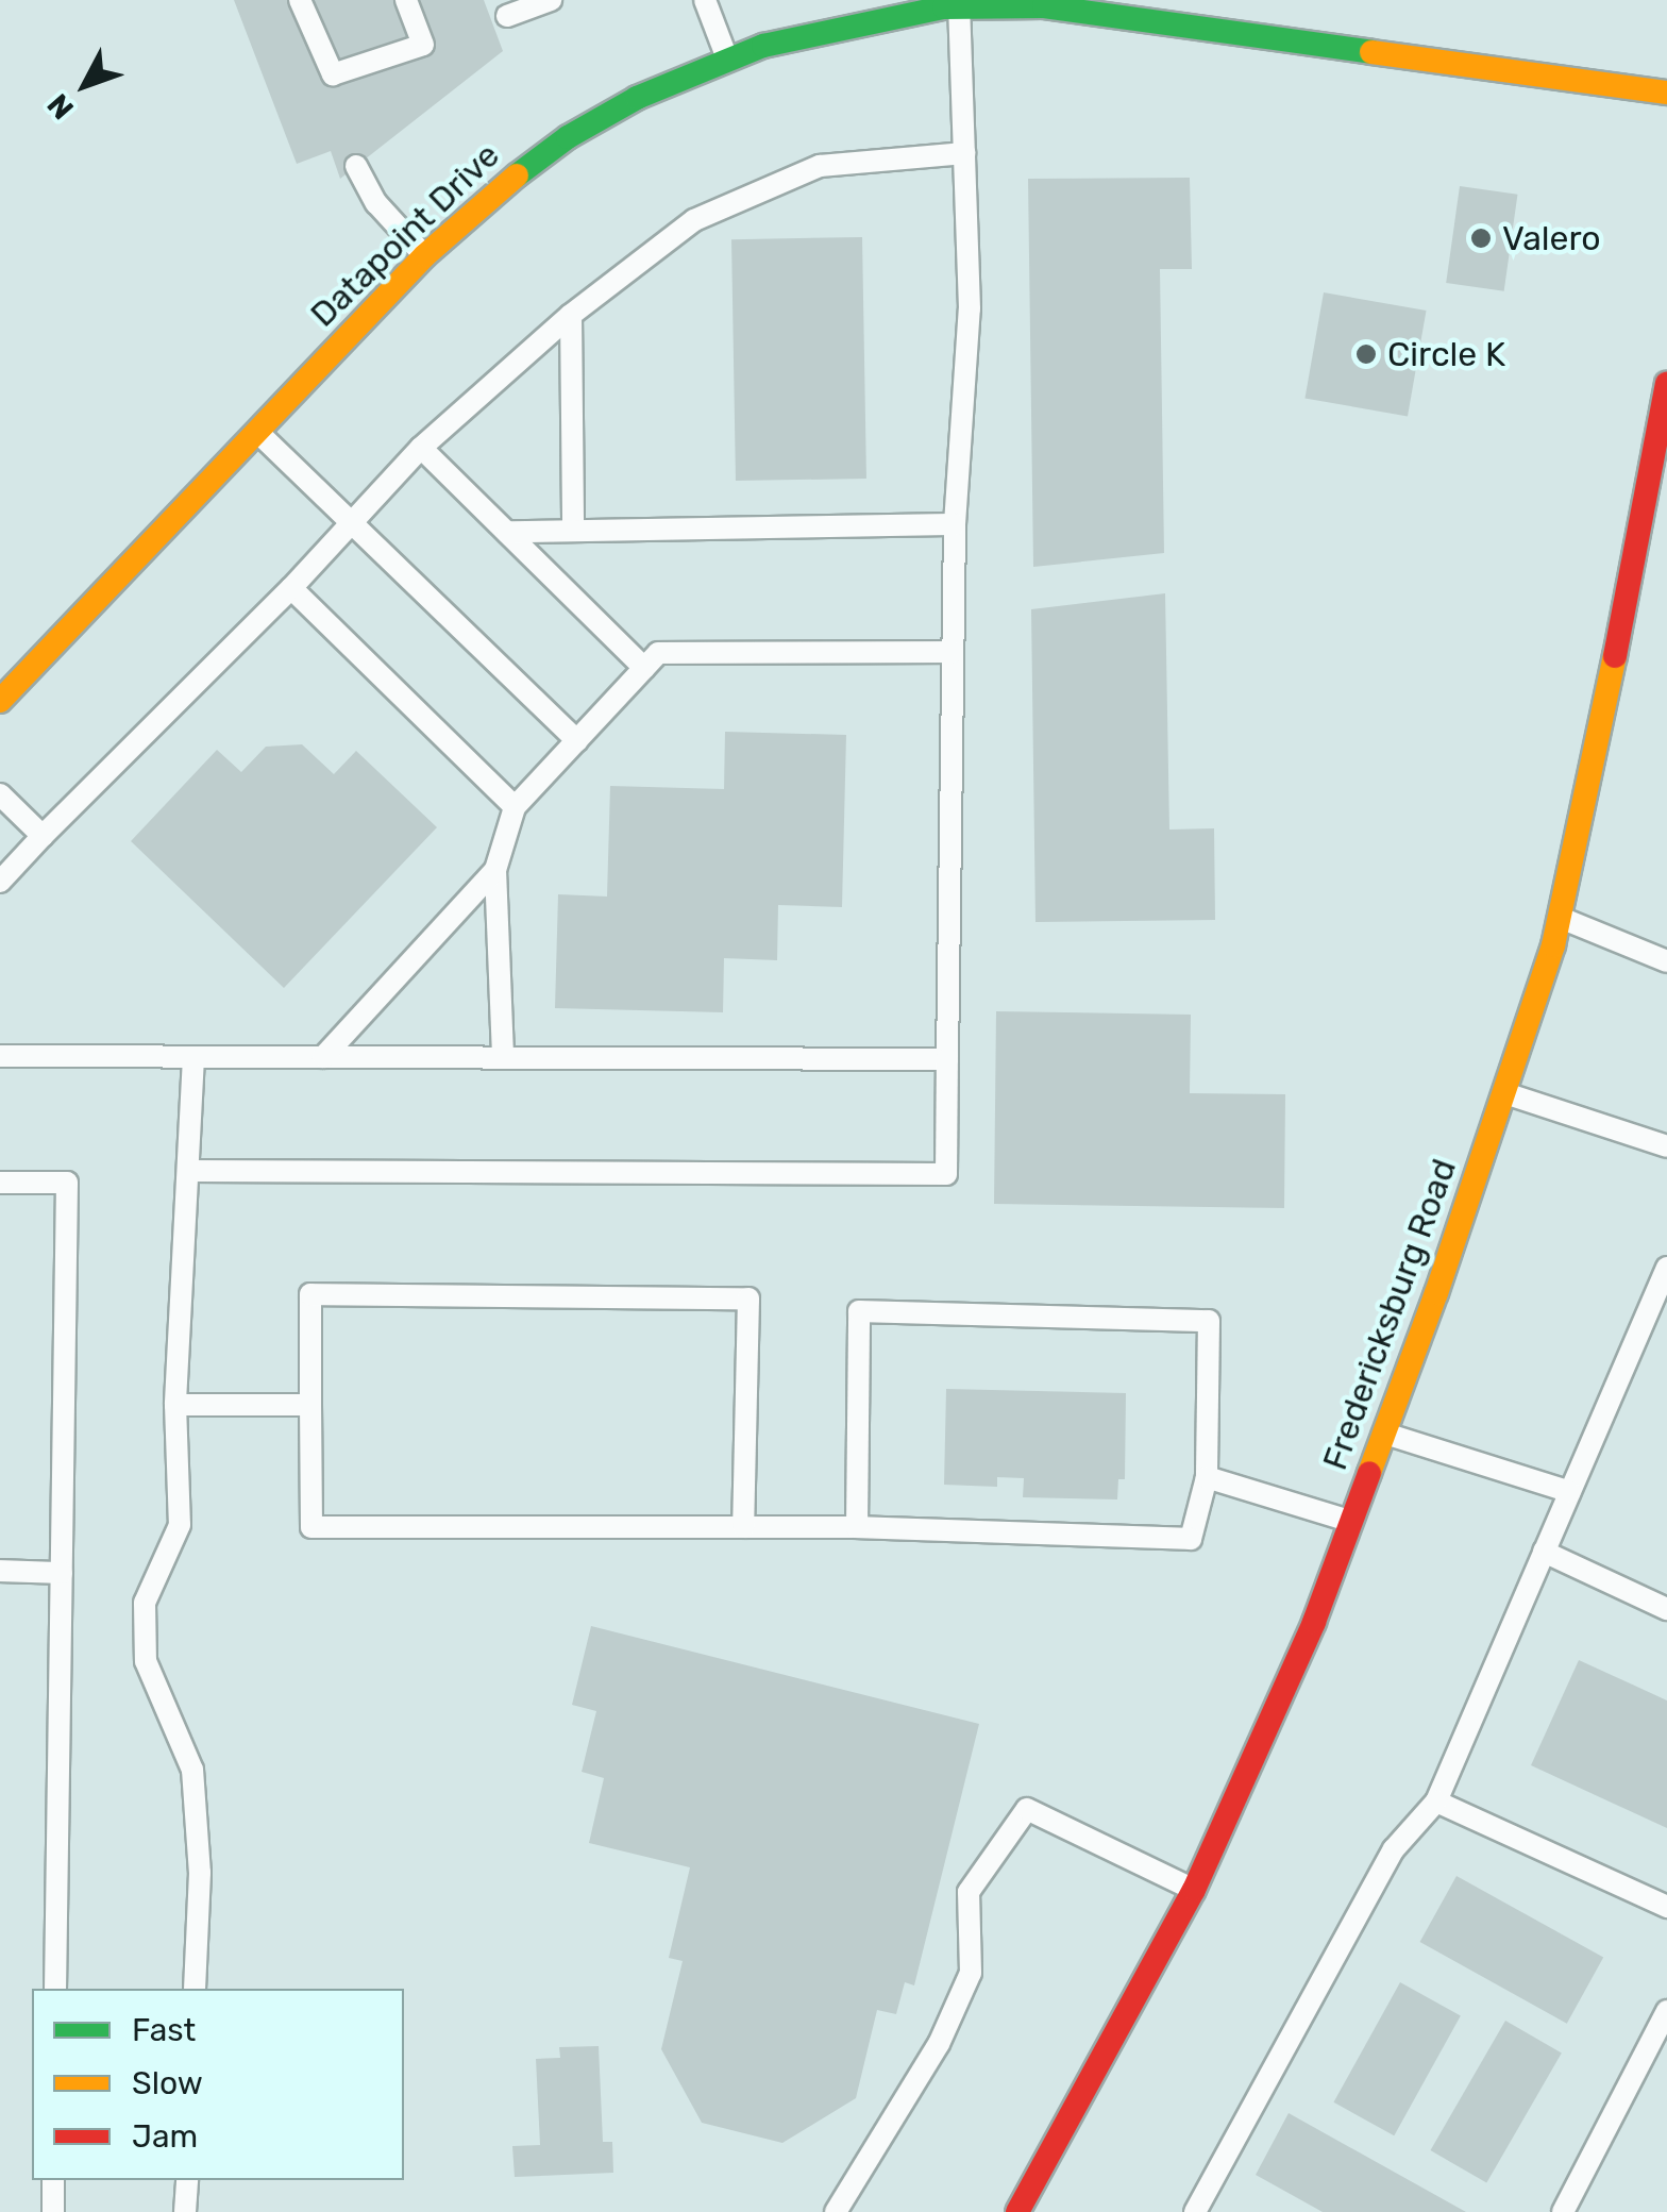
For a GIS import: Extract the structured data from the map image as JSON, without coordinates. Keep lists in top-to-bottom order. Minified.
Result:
{"streets":{"main road":["Datapoint Drive","Fredericksburg Road"]},"places":["Valero","Circle K"],"legend":["Fast","Slow","Jam"],"north":"bottom left"}
